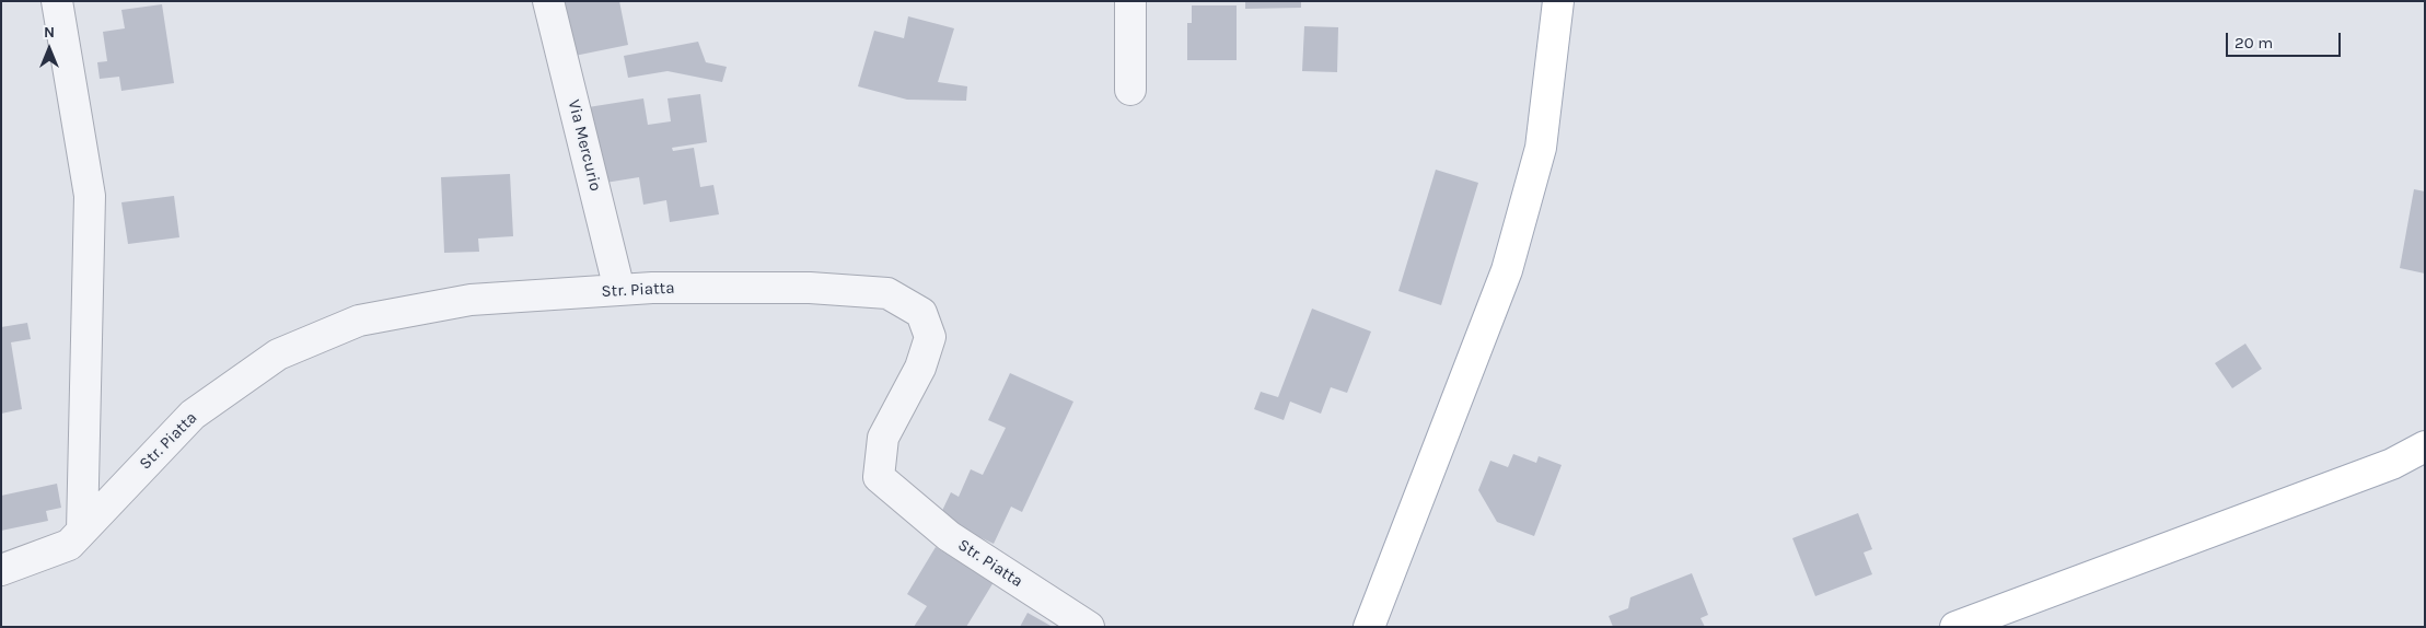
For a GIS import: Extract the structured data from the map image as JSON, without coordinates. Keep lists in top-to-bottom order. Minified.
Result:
{"streets":{"street":["Via Mercurio","Str. Piatta"]},"crossings":[["Via Mercurio","Str. Piatta"]],"scale_bar":"20 m","north":"top"}
